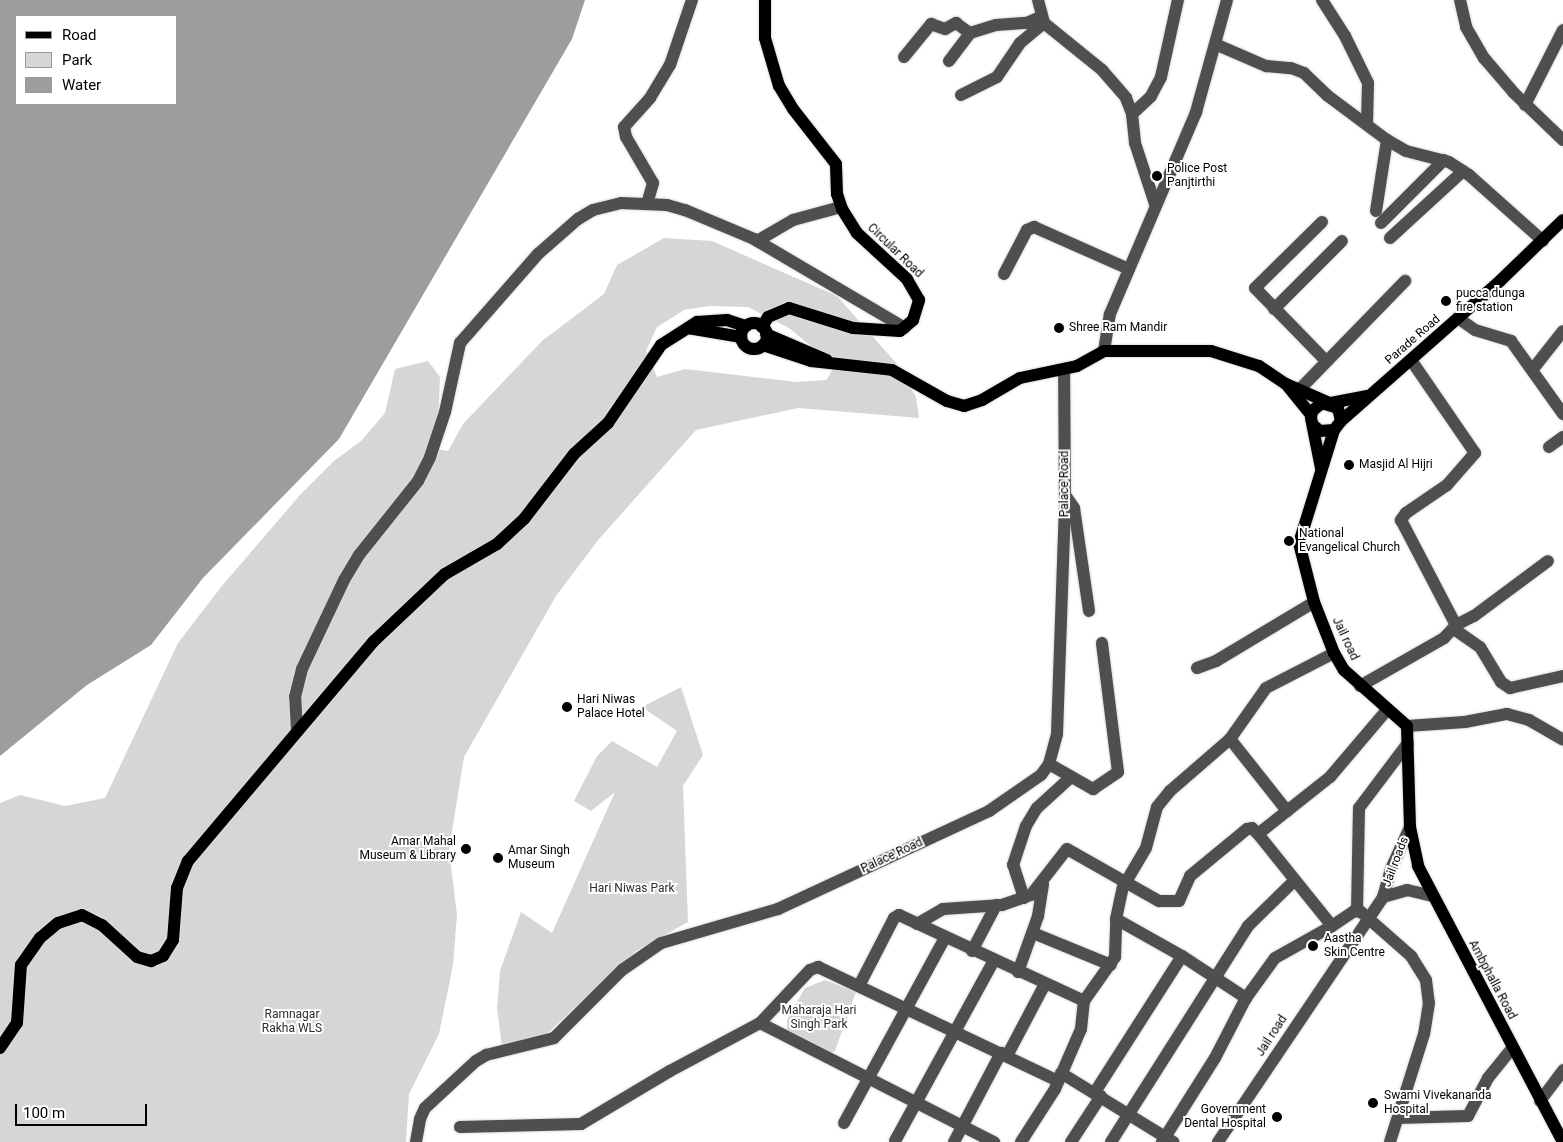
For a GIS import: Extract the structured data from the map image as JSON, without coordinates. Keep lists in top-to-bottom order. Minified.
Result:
{"streets":{"main road":["Circular Road","Parade Road","Jail road","Ambphalla Road"],"street":["Palace Road","Jail roads"]},"crossings":[["Parade Road","Jail road"],["Jail road","Jail roads"],["Jail roads","Ambphalla Road"]],"parks":["Hari Niwas Park","Maharaja Hari Singh Park","Ramnagar Rakha WLS"],"places":["Police Post Panjtirthi","pucca dunga fire station","Shree Ram Mandir","Masjid Al Hijri","National Evangelical Church","Hari Niwas Palace Hotel","Amar Mahal Museum & Library","Amar Singh Museum","Aastha Skin Centre","Swami Vivekananda Hospital","Government Dental Hospital"],"legend":["Road","Park","Water"],"scale_bar":"100 m"}
